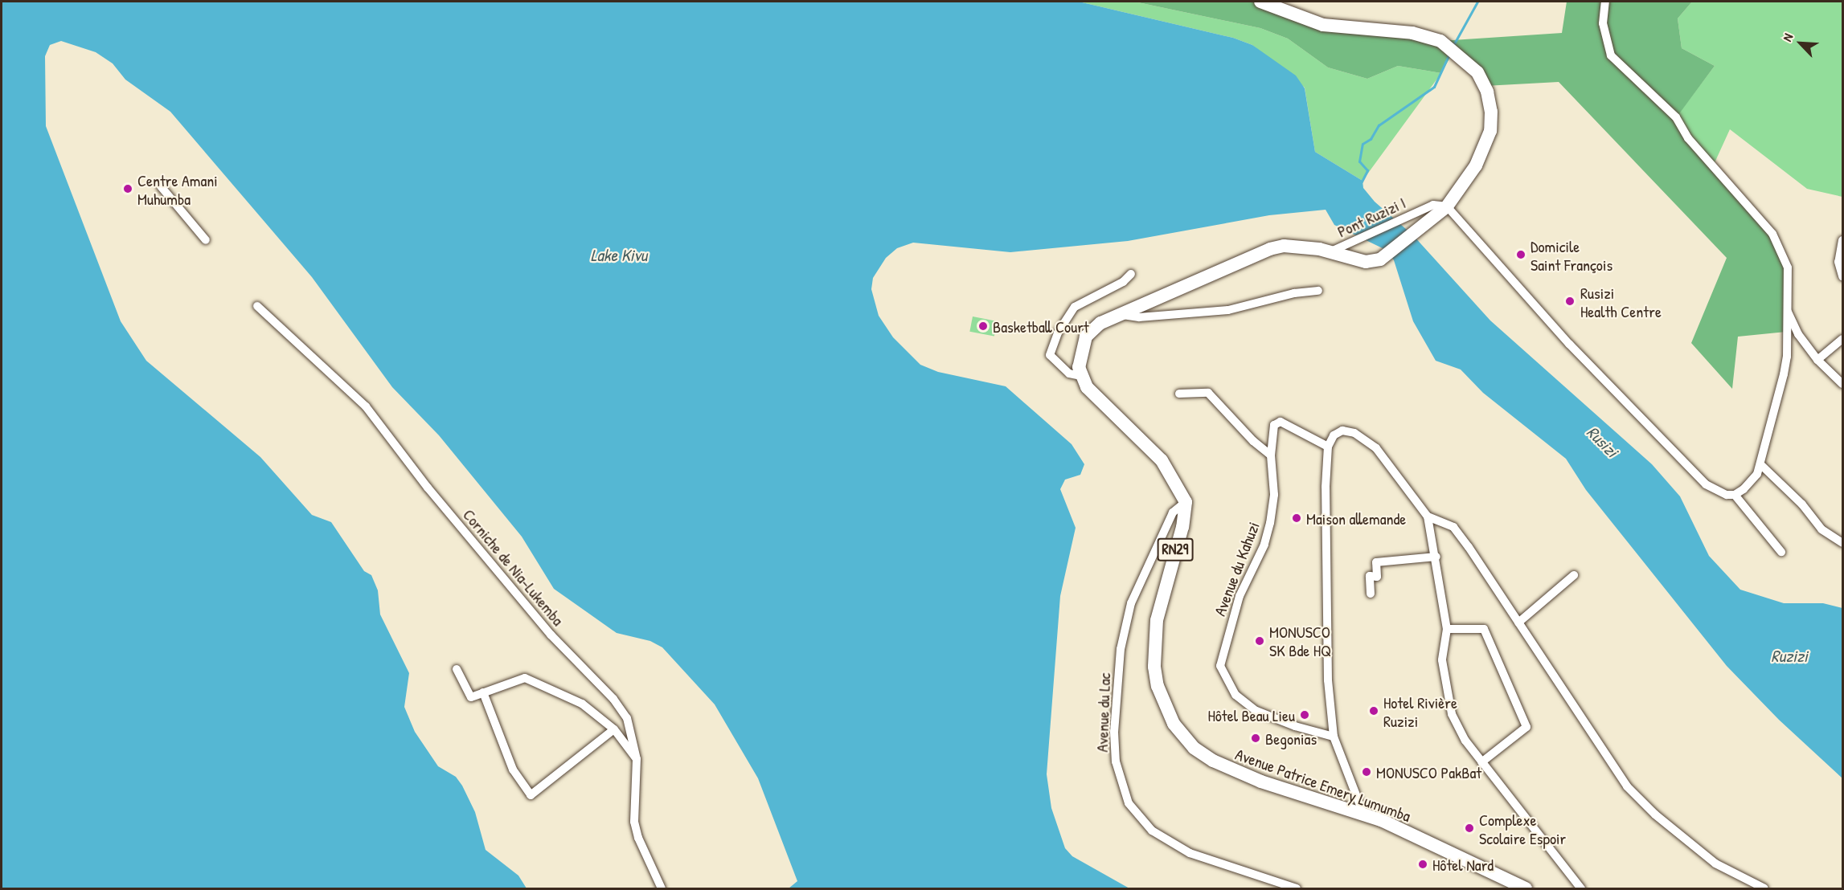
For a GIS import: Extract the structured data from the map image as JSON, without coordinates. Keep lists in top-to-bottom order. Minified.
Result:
{"streets":{"main road":["RN29","Avenue Patrice Emery Lumumba"],"street":["Pont Ruzizi I","Corniche de Nia-Lukemba","Avenue du Kahuzi","Avenue du Lac"]},"crossings":[["Avenue du Lac","Avenue Patrice Emery Lumumba"]],"water":["Lake Kivu","Rusizi","Ruzizi"],"places":["Centre Amani Muhumba","Domicile Saint François","Rusizi Health Centre","Basketball Court","Maison allemande","MONUSCO SK Bde HQ","Hotel Rivière Ruzizi","Hôtel Beau Lieu","Begonias","MONUSCO PakBat","Complexe Scolaire Espoir","Hôtel Nard"],"north":"top left"}
